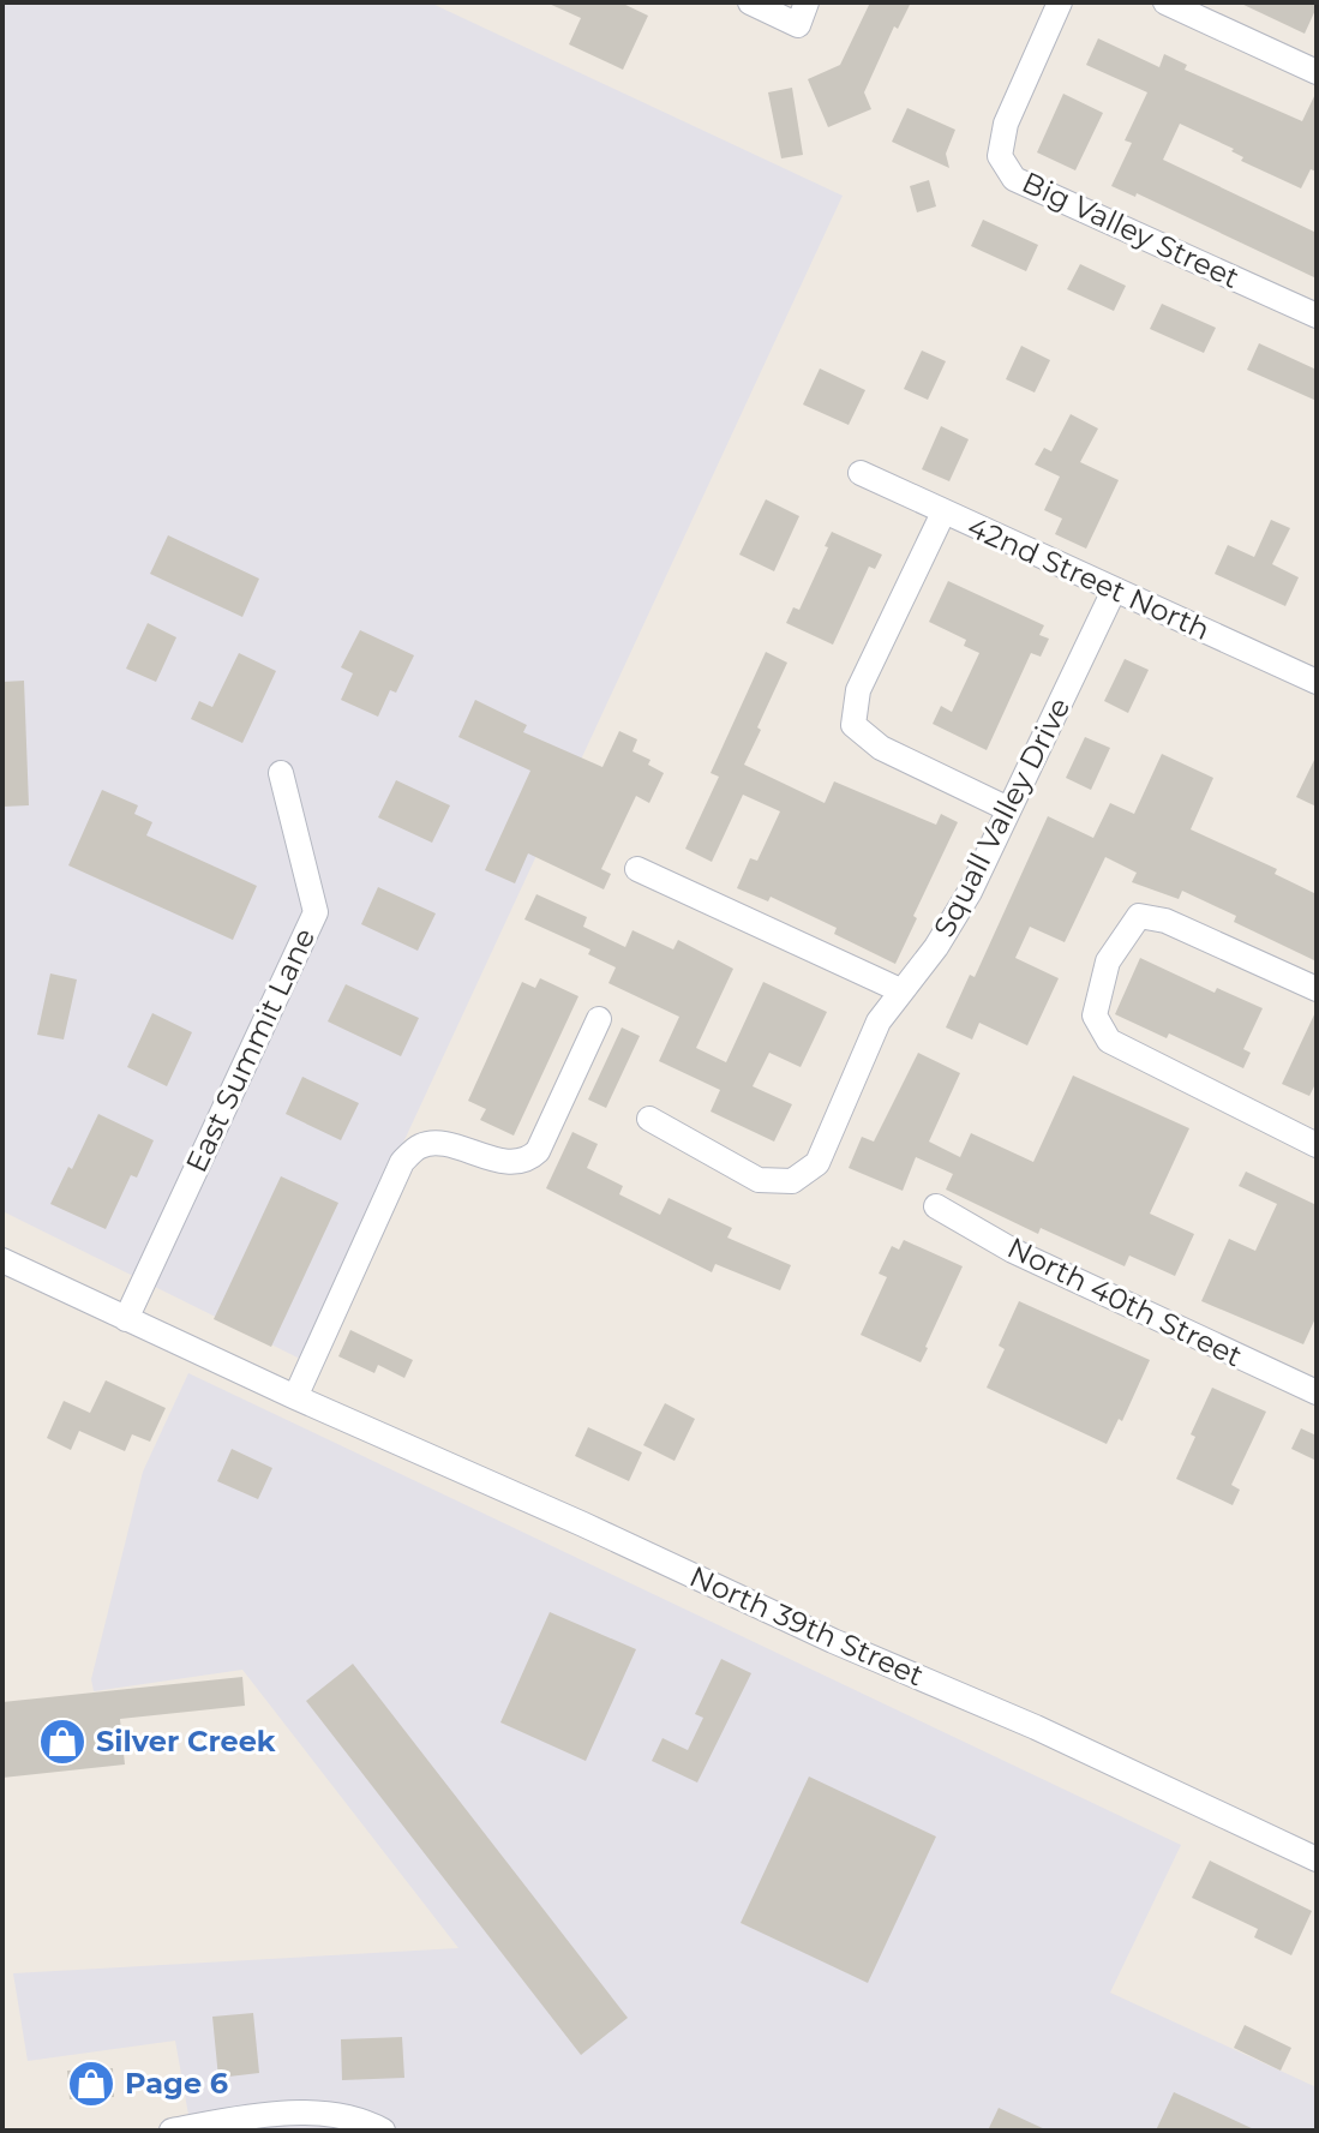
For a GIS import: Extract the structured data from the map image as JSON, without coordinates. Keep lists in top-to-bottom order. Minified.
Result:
{"streets":{"street":["Big Valley Street","42nd Street North","Squall Valley Drive","East Summit Lane","North 40th Street","North 39th Street"]},"crossings":[["42nd Street North","Squall Valley Drive"],["East Summit Lane","North 39th Street"]],"places":{"shop":["Silver Creek","Page 6"]}}
